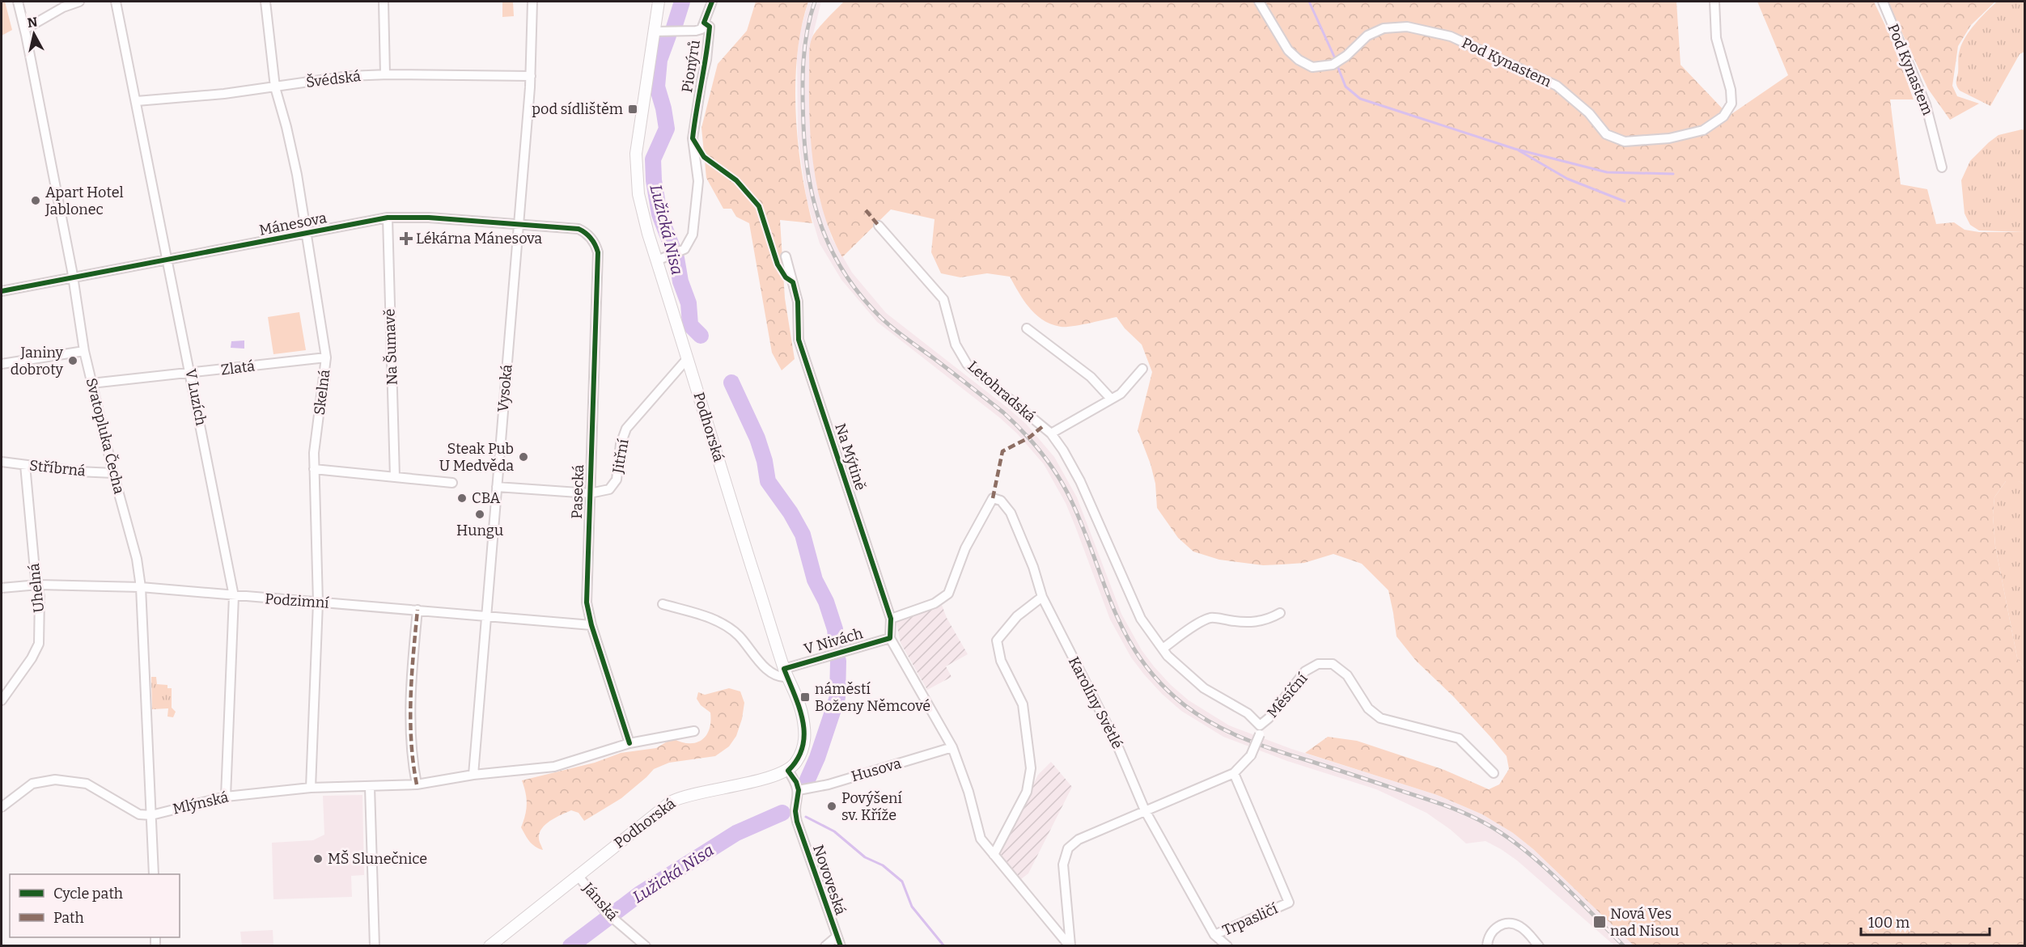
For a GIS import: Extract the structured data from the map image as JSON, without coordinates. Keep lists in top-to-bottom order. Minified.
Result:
{"streets":{"main road":["Podhorská"],"street":["Pod Kynastem","Pionýrů","Švédská","Mánesova","Na Šumavě","Zlatá","Vysoká","Letohradská","Skelná","V Luzích","Svatopluka Čecha","Jitřní","Na Mýtině","Stříbrná","Pasecká","Uhelná","Podzimní","V Nivách","Měsíční","Karolíny Světlé","Husova","Mlýnská","Novoveská","Jánská","Trpasličí"]},"crossings":[["Pionýrů","Podhorská"],["Švédská","Vysoká"],["Švédská","Skelná"],["Švédská","V Luzích"],["Mánesova","Na Šumavě"],["Mánesova","Vysoká"],["Mánesova","Skelná"],["Mánesova","V Luzích"],["Mánesova","Svatopluka Čecha"],["Mánesova","Pasecká"],["Zlatá","Skelná"],["Zlatá","V Luzích"],["Zlatá","Svatopluka Čecha"],["Vysoká","Jitřní"],["Vysoká","Podzimní"],["Vysoká","Mlýnská"],["Letohradská","Měsíční"],["Skelná","Podzimní"],["Skelná","Mlýnská"],["V Luzích","Podzimní"],["V Luzích","Mlýnská"],["Podhorská","Jitřní"],["Podhorská","V Nivách"],["Podhorská","Jánská"],["Svatopluka Čecha","Stříbrná"],["Svatopluka Čecha","Podzimní"],["Svatopluka Čecha","Mlýnská"],["Jitřní","Pasecká"],["Na Mýtině","V Nivách"],["Na Mýtině","Karolíny Světlé"],["Stříbrná","Uhelná"],["Pasecká","Podzimní"],["Pasecká","Mlýnská"],["Uhelná","Podzimní"],["Měsíční","Karolíny Světlé"],["Měsíční","Trpasličí"],["Karolíny Světlé","Trpasličí"],["Husova","Novoveská"]],"water":["Lužická Nisa"],"places":{"transit":["pod sídlištěm","náměstí Boženy Němcové","Nová Ves nad Nisou"],"other":["Apart Hotel Jablonec","Janiny dobroty","Steak Pub U Medvěda","CBA","Hungu","Povýšení sv. Kříže","MŠ Slunečnice"],"health":["Lékárna Mánesova"]},"legend":["Cycle path","Path"],"scale_bar":"100 m","north":"top"}
